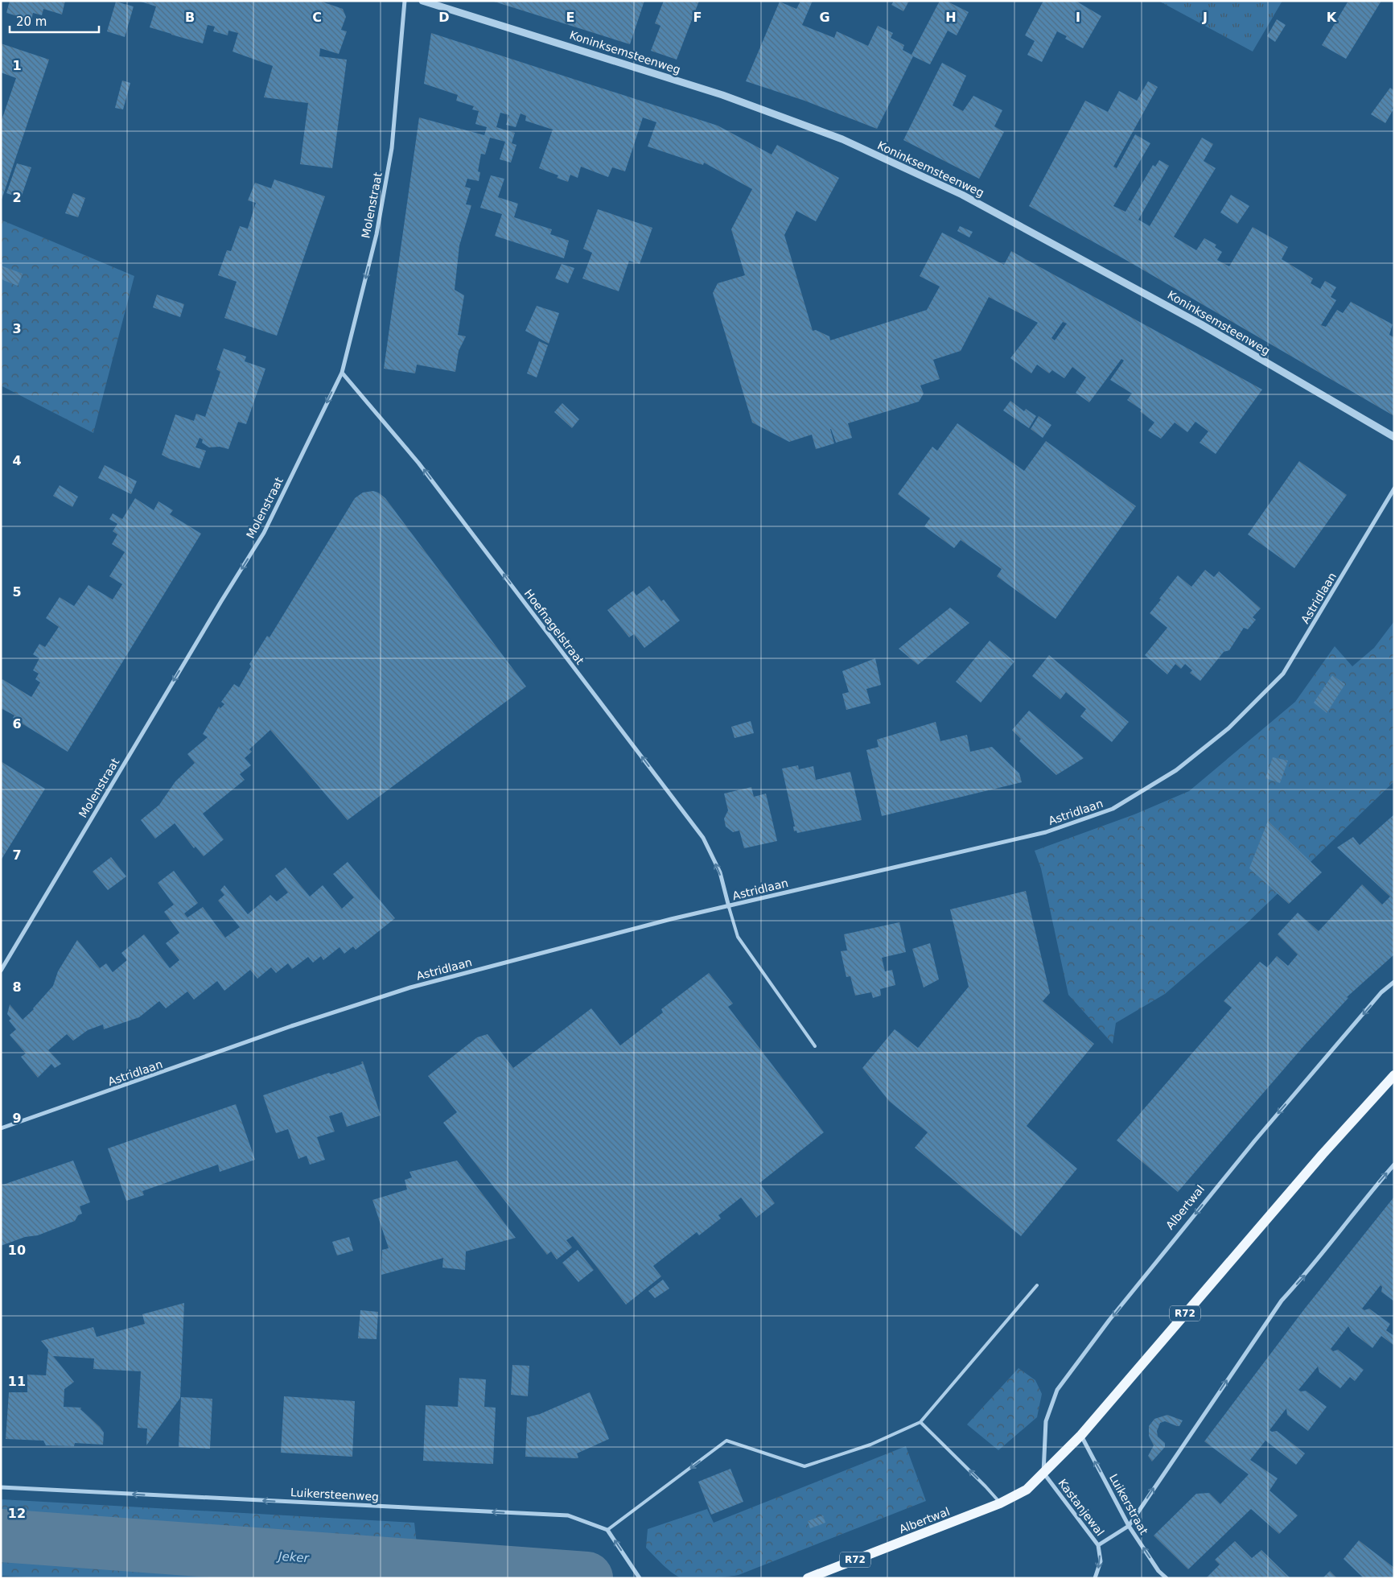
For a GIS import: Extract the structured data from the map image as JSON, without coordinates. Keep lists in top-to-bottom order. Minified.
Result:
{"streets":{"main road":["Albertwal","R72"],"street":["Koninksemsteenweg","Molenstraat","Astridlaan","Hoefnagelstraat","Luikersteenweg","Luikerstraat","Kastanjewal"]},"crossings":[["Molenstraat","Hoefnagelstraat"],["Astridlaan","Hoefnagelstraat"],["Albertwal","Luikerstraat"],["Albertwal","Kastanjewal"]],"one_way":["Molenstraat","Hoefnagelstraat","Albertwal","Luikersteenweg","Luikerstraat"],"water":["Jeker"],"scale_bar":"20 m","grid":{"columns":["B","C","D","E","F","G","H","I","J","K"],"rows":["1","2","3","4","5","6","7","8","9","10","11","12"]}}
